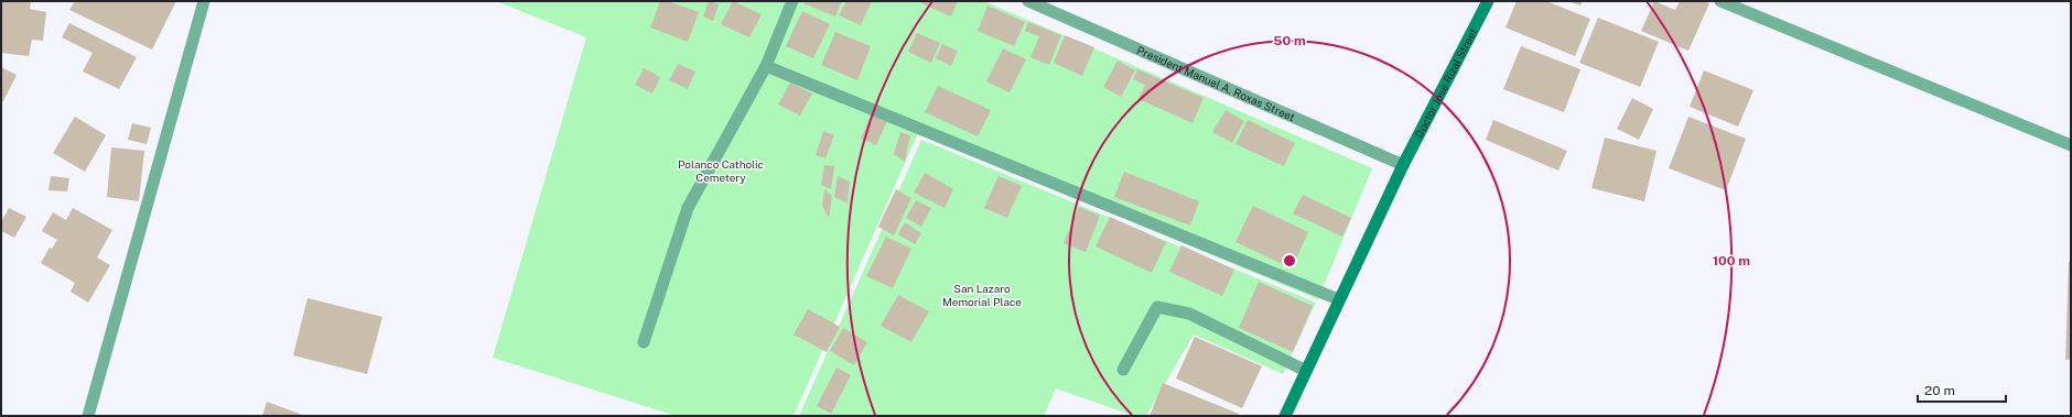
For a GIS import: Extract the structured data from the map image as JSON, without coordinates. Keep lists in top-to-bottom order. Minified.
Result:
{"streets":{"main road":["Doctor Jose Rizal Street"],"street":["President Manuel A. Roxas Street"]},"crossings":[["President Manuel A. Roxas Street","Doctor Jose Rizal Street"]],"parks":["Polanco Catholic Cemetery","San Lazaro Memorial Place"],"scale_bar":"20 m","rings":["50 m","100 m"]}
